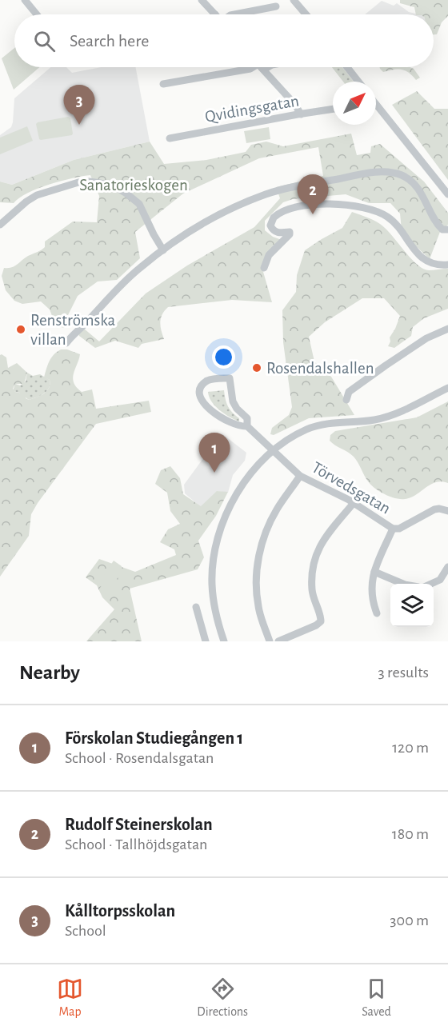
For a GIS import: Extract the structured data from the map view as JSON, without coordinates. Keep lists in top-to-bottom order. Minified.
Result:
{"streets":{"street":["Qvidingsgatan","Törvedsgatan"]},"parks":["Sanatorieskogen"],"places":["Renströmska villan","Rosendalshallen"],"north":"top right","page":{"search":"Search here","pins":["3","2","1"],"heading":["Nearby","3 results"],"list":[{"mark":"1","name":"Förskolan Studiegången 1","note":"School · Rosendalsgatan","value":"120 m"},{"mark":"2","name":"Rudolf Steinerskolan","note":"School · Tallhöjdsgatan","value":"180 m"},{"mark":"3","name":"Kålltorpsskolan","note":"School","value":"300 m"}],"nav":["Map","Directions","Saved"]}}
